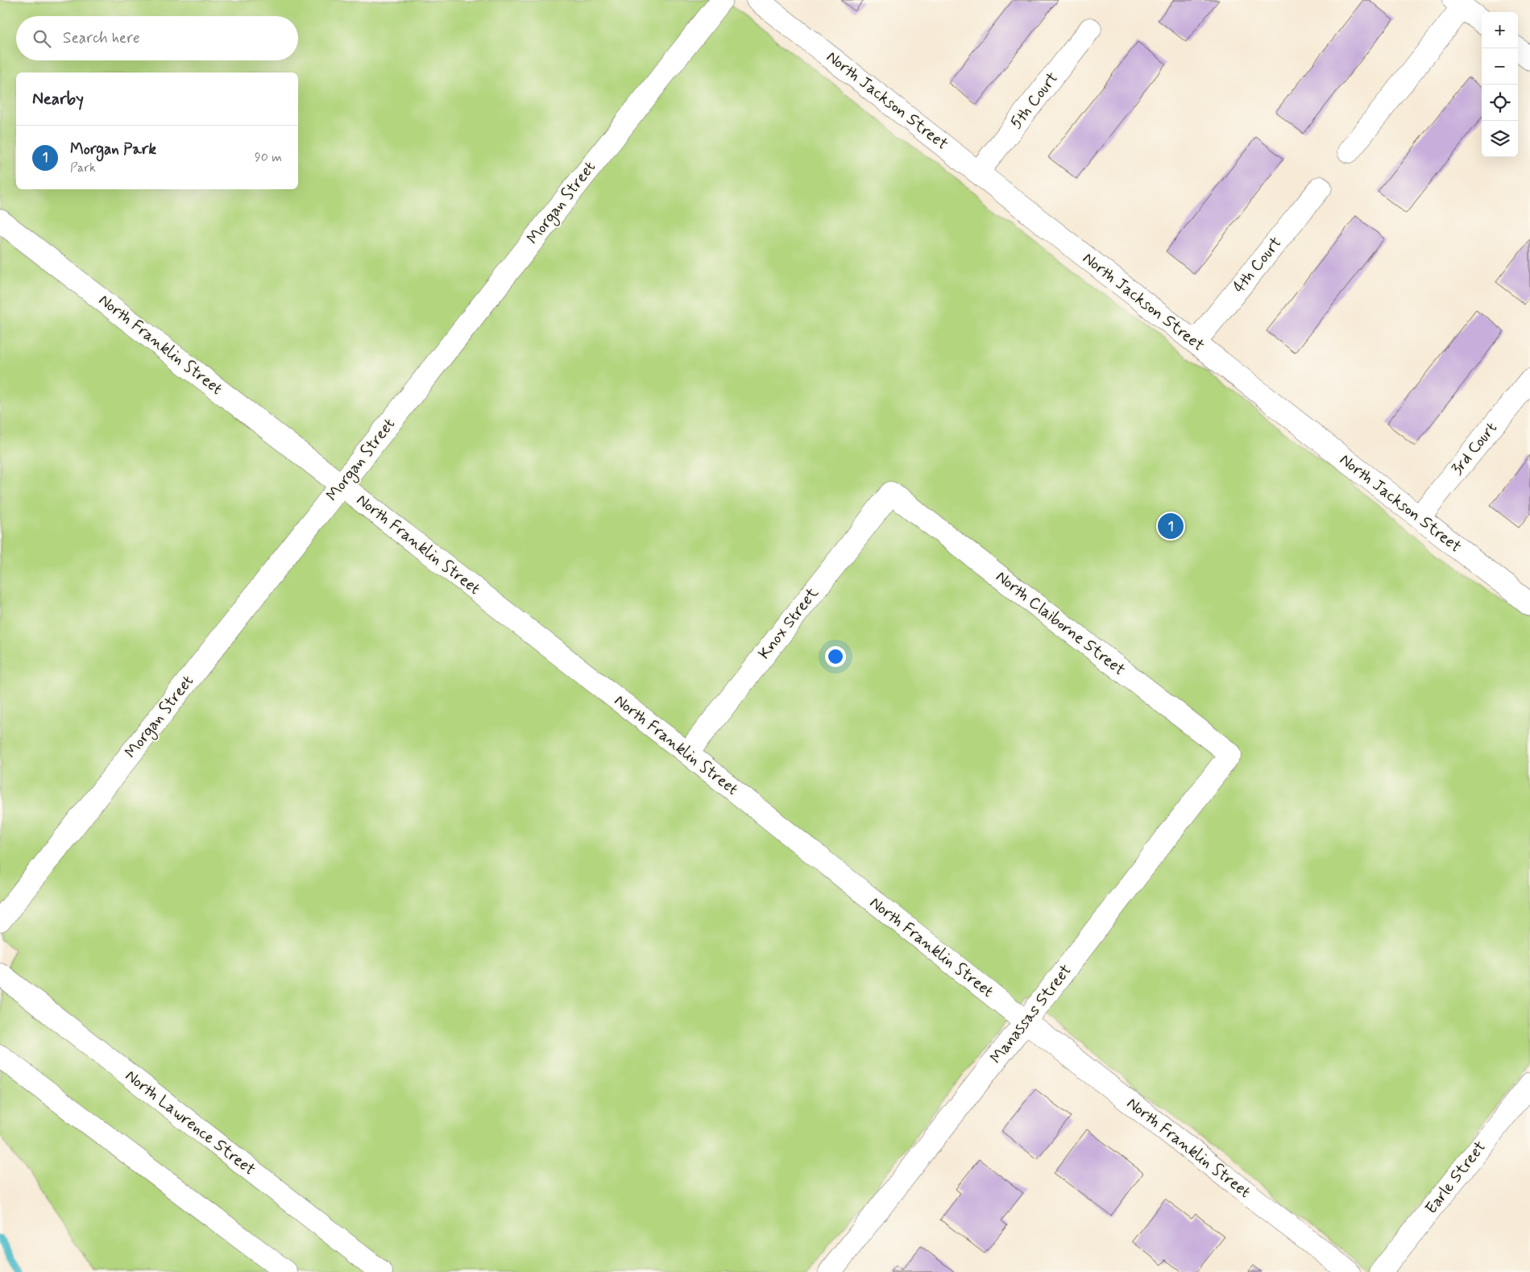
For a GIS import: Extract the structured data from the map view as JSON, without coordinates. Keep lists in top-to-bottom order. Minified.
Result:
{"streets":{"street":["North Jackson Street","5th Court","Morgan Street","4th Court","North Franklin Street","3rd Court","Knox Street","North Claiborne Street","Manassas Street","North Lawrence Street","Earle Street"]},"crossings":[["North Jackson Street","5th Court"],["North Jackson Street","4th Court"],["North Jackson Street","3rd Court"],["Morgan Street","North Franklin Street"],["North Franklin Street","Knox Street"],["North Franklin Street","Manassas Street"],["Knox Street","North Claiborne Street"],["North Claiborne Street","Manassas Street"]],"page":{"map_buttons":["+","−"],"search":"Search here","heading":"Nearby","list":[{"mark":"1","name":"Morgan Park","note":"Park","value":"90 m"}],"pins":"1"}}
